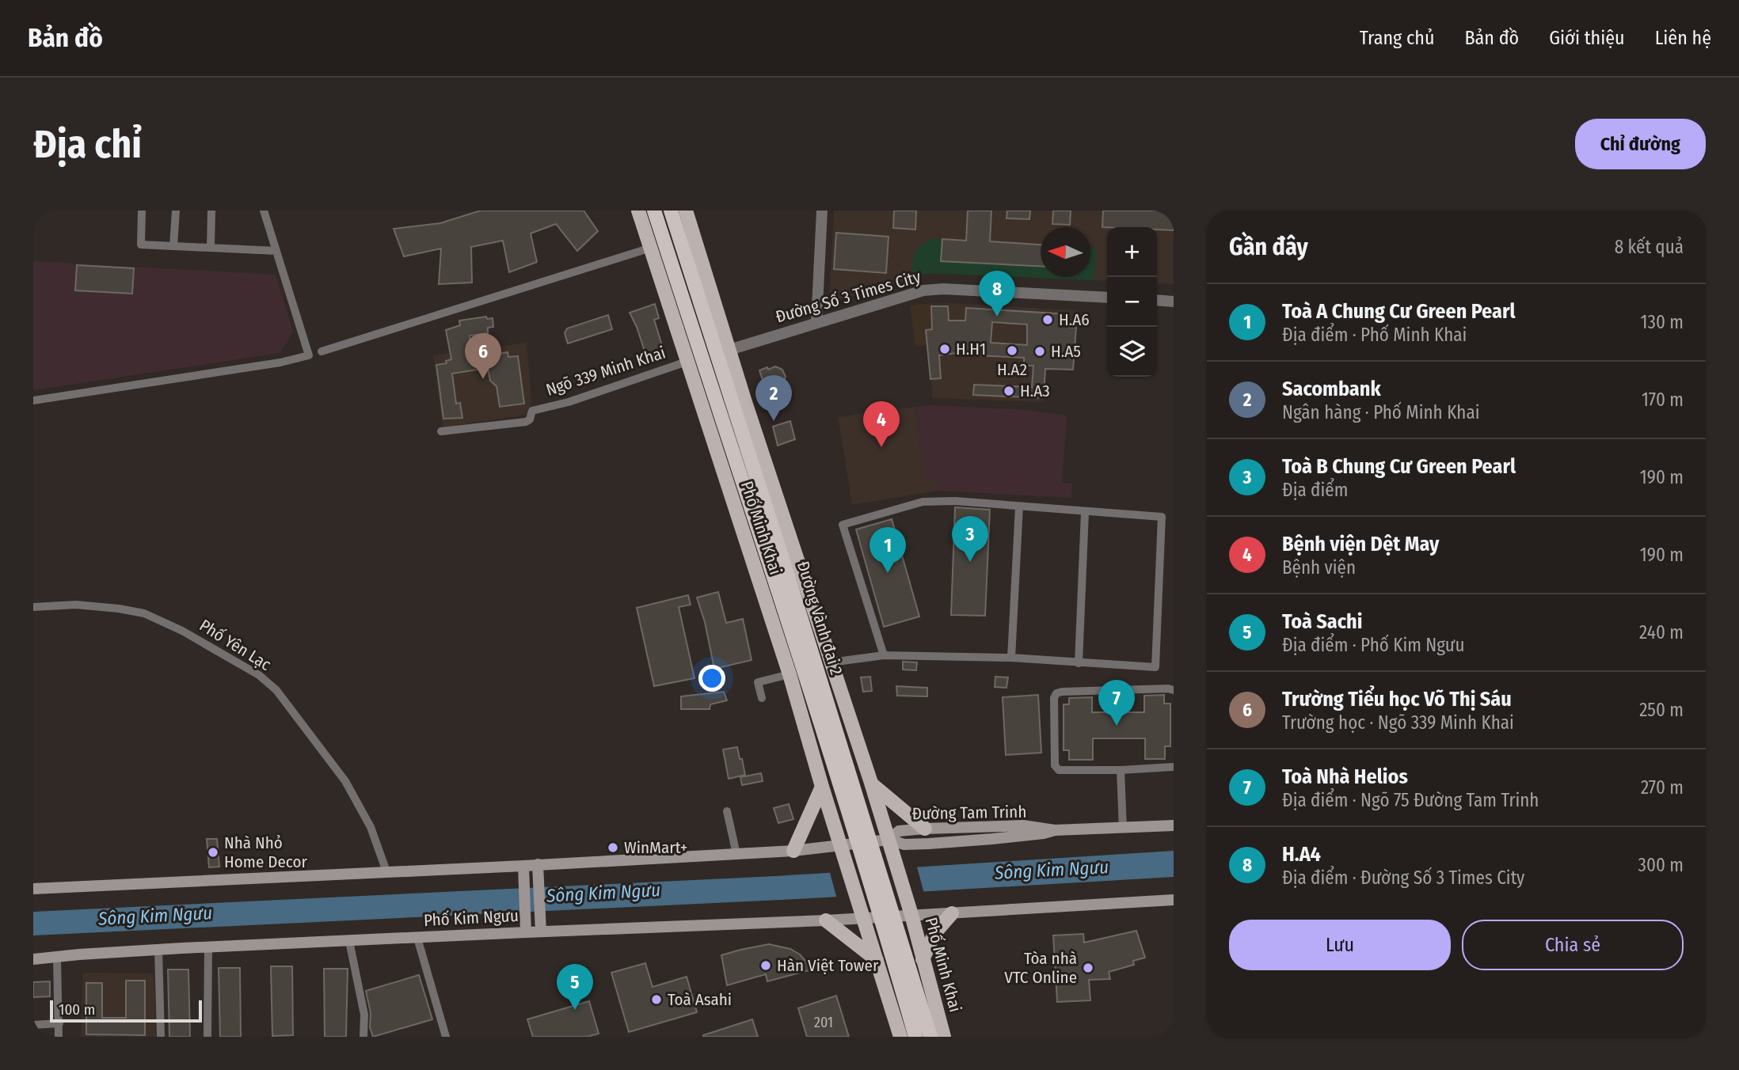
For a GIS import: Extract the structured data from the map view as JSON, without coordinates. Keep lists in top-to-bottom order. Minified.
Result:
{"streets":{"highway":["Đường Vành đai 2"],"main road":["Phố Minh Khai","Đường Tam Trinh","Phố Kim Ngưu"],"street":["Đường Số 3 Times City","Ngõ 339 Minh Khai","Phố Yên Lạc"]},"crossings":[["Đường Số 3 Times City","Phố Minh Khai"],["Ngõ 339 Minh Khai","Phố Minh Khai"],["Phố Minh Khai","Đường Tam Trinh"],["Phố Minh Khai","Phố Kim Ngưu"]],"water":["Sông Kim Ngưu"],"places":["H.A6","H.H1","H.A2","H.A5","H.A3","WinMart+","Nhà Nhỏ Home Decor","Hàn Việt Tower","Tòa nhà VTC Online","Toà Asahi"],"house_numbers":["201"],"scale_bar":"100 m","north":"left","page":{"header":"Bản đồ","nav":["Trang chủ","Bản đồ","Giới thiệu","Liên hệ"],"buttons":["Chỉ đường",["Lưu","Chia sẻ"]],"title":"Địa chỉ","heading":["Gần đây","8 kết quả"],"map_buttons":["+","−"],"pins":["8","6","2","4","3","1","7","5"],"list":[{"mark":"1","name":"Toà A Chung Cư Green Pearl","note":"Địa điểm · Phố Minh Khai","value":"130 m"},{"mark":"2","name":"Sacombank","note":"Ngân hàng · Phố Minh Khai","value":"170 m"},{"mark":"3","name":"Toà B Chung Cư Green Pearl","note":"Địa điểm","value":"190 m"},{"mark":"4","name":"Bệnh viện Dệt May","note":"Bệnh viện","value":"190 m"},{"mark":"5","name":"Toà Sachi","note":"Địa điểm · Phố Kim Ngưu","value":"240 m"},{"mark":"6","name":"Trường Tiểu học Võ Thị Sáu","note":"Trường học · Ngõ 339 Minh Khai","value":"250 m"},{"mark":"7","name":"Toà Nhà Helios","note":"Địa điểm · Ngõ 75 Đường Tam Trinh","value":"270 m"},{"mark":"8","name":"H.A4","note":"Địa điểm · Đường Số 3 Times City","value":"300 m"}],"scale":"100 m"}}
